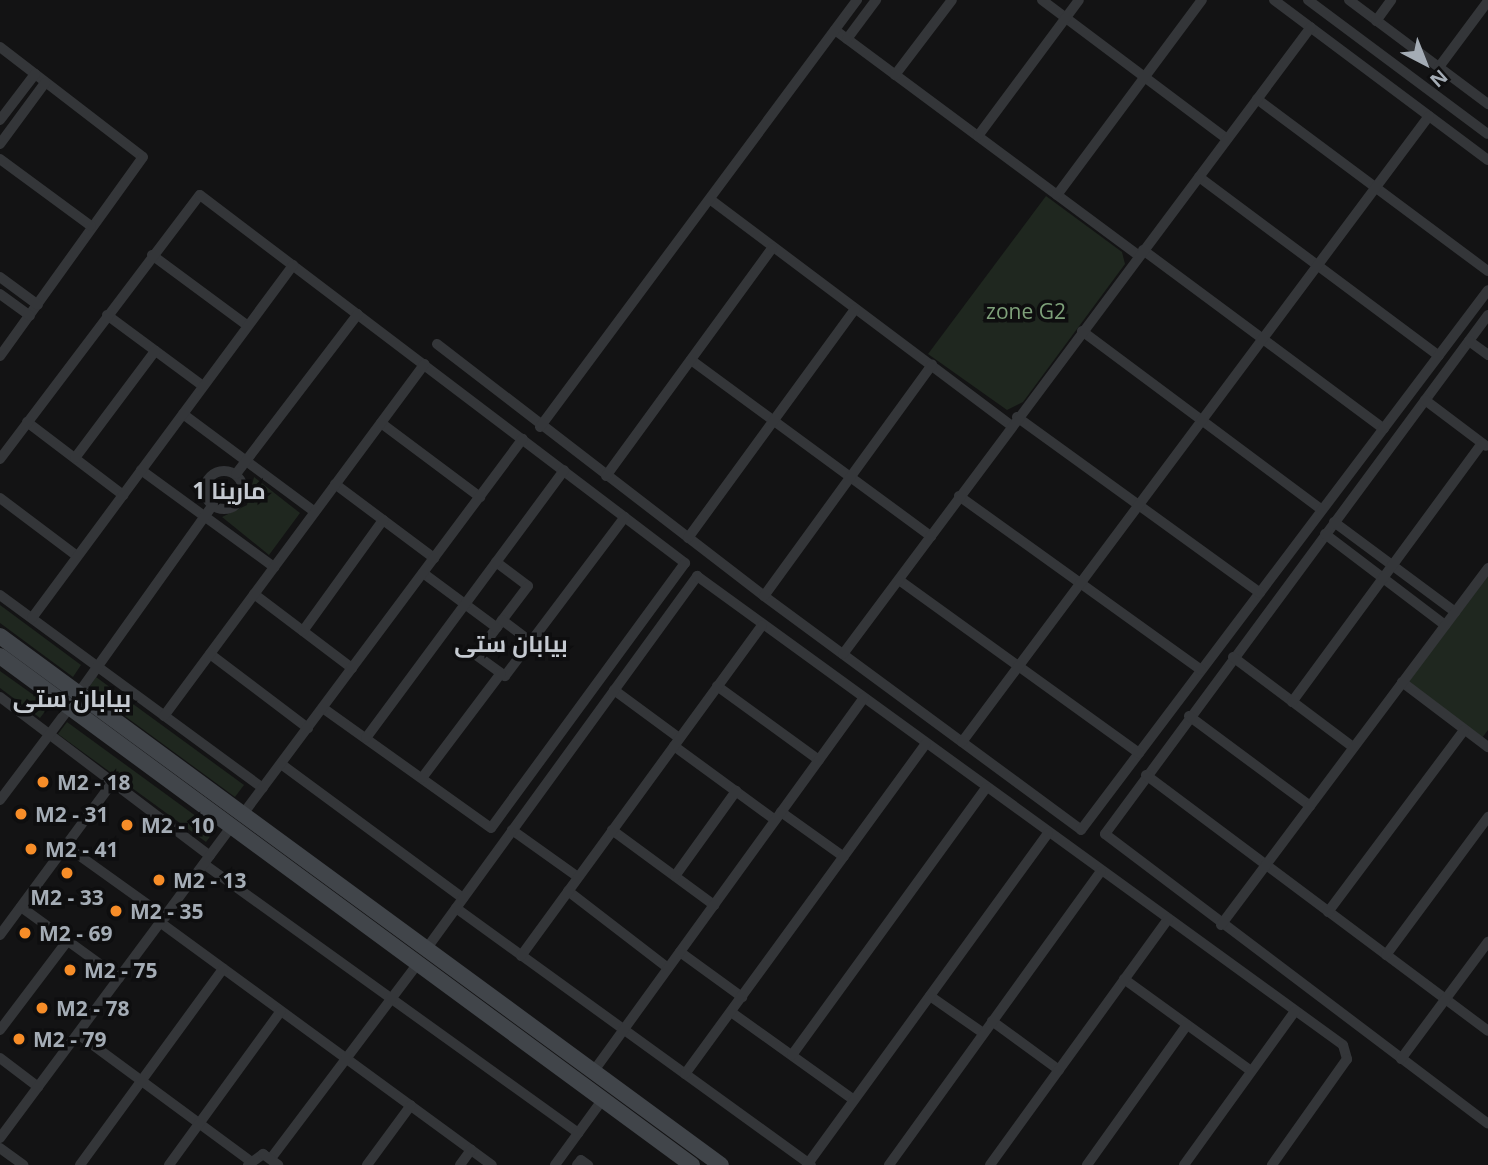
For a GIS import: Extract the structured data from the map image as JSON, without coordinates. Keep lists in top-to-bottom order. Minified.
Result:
{"districts":["مارینا 1","بیابان ستی","بیابان ستی"],"parks":["zone G2"],"places":["M2 - 18","M2 - 31","M2 - 10","M2 - 41","M2 - 33","M2 - 13","M2 - 35","M2 - 69","M2 - 75","M2 - 78","M2 - 79"],"north":"bottom right"}
